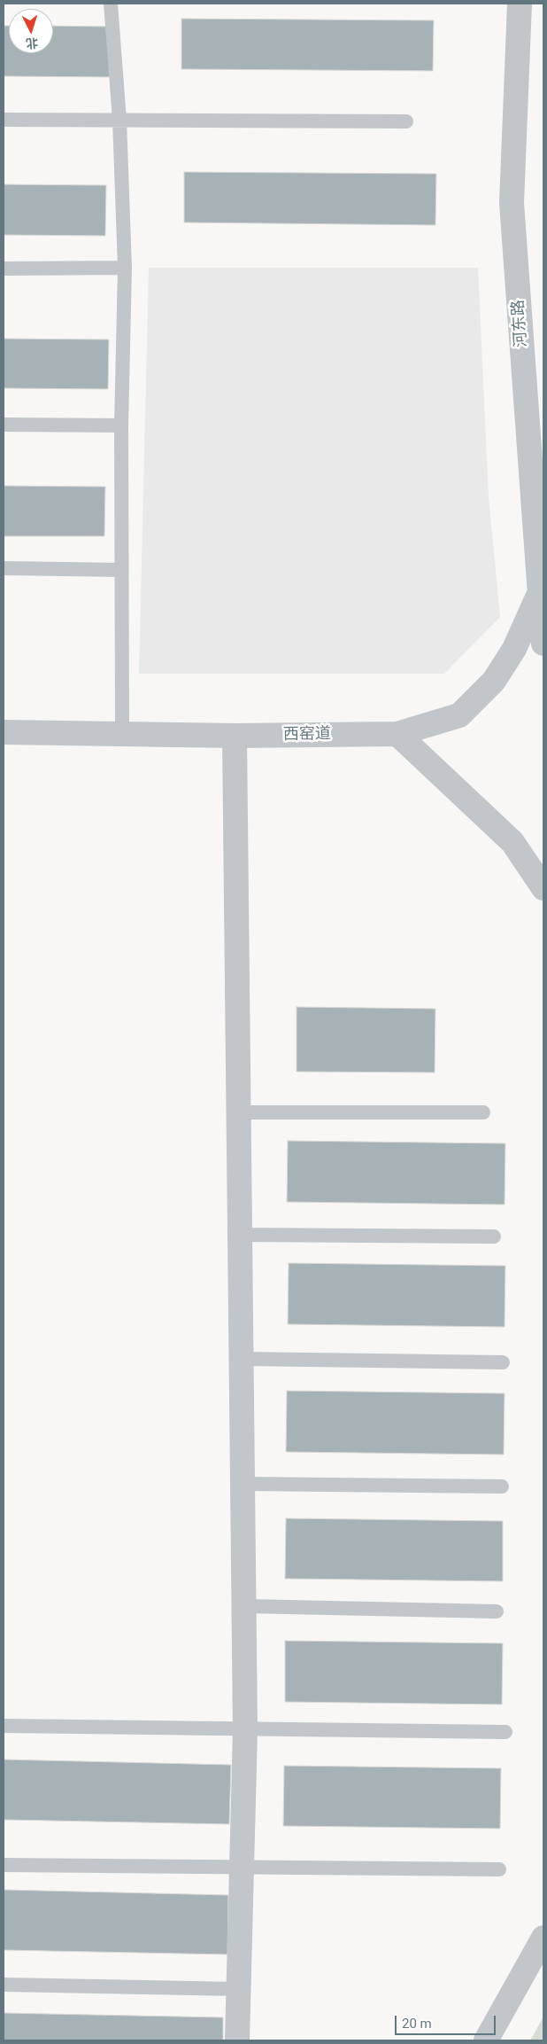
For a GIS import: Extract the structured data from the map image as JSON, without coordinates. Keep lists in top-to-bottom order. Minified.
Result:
{"streets":{"street":["河东路","西窑道"]},"crossings":[["河东路","西窑道"]],"scale_bar":"20 m","north":"bottom"}
